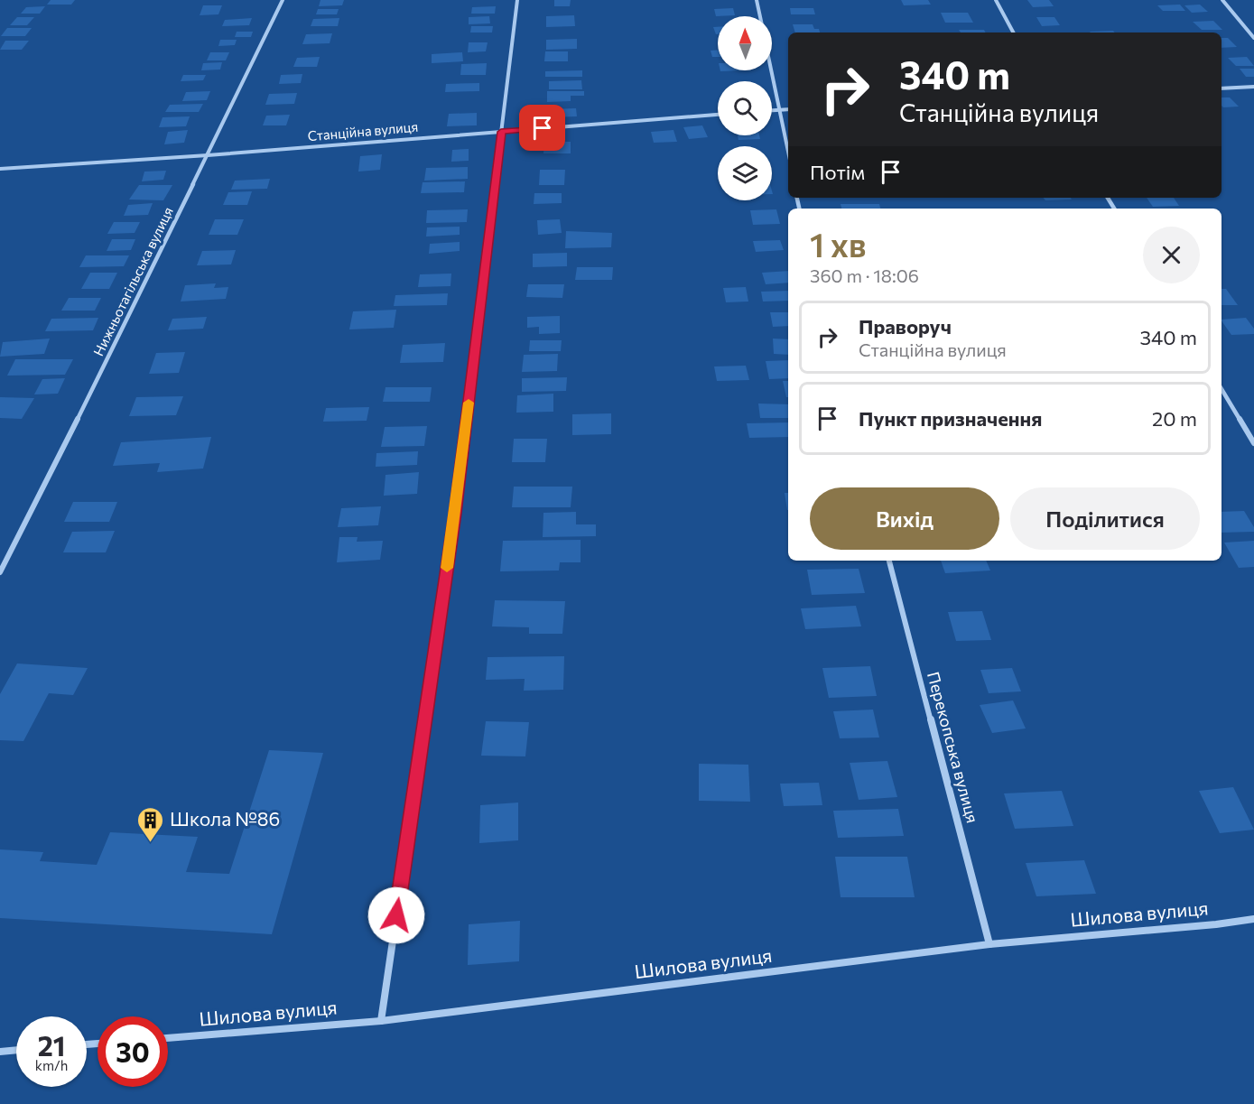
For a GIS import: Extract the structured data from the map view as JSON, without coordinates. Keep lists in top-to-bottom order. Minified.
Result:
{"streets":{"street":["Станційна вулиця","Нижньотагільська вулиця","Перекопська вулиця","Шилова вулиця"]},"crossings":[["Станційна вулиця","Нижньотагільська вулиця"],["Перекопська вулиця","Шилова вулиця"]],"places":{"building":["Школа №86"]},"north":"top","page":{"turn":["340 m","Станційна вулиця"],"then":"Потім","heading":["1 хв","360 m · 18:06"],"list":[{"name":"Праворуч","note":"Станційна вулиця","value":"340 m"},{"name":"Пункт призначення","value":"20 m"}],"buttons":["Вихід","Поділитися"],"speed":"21 km/h","limit":"30"}}
